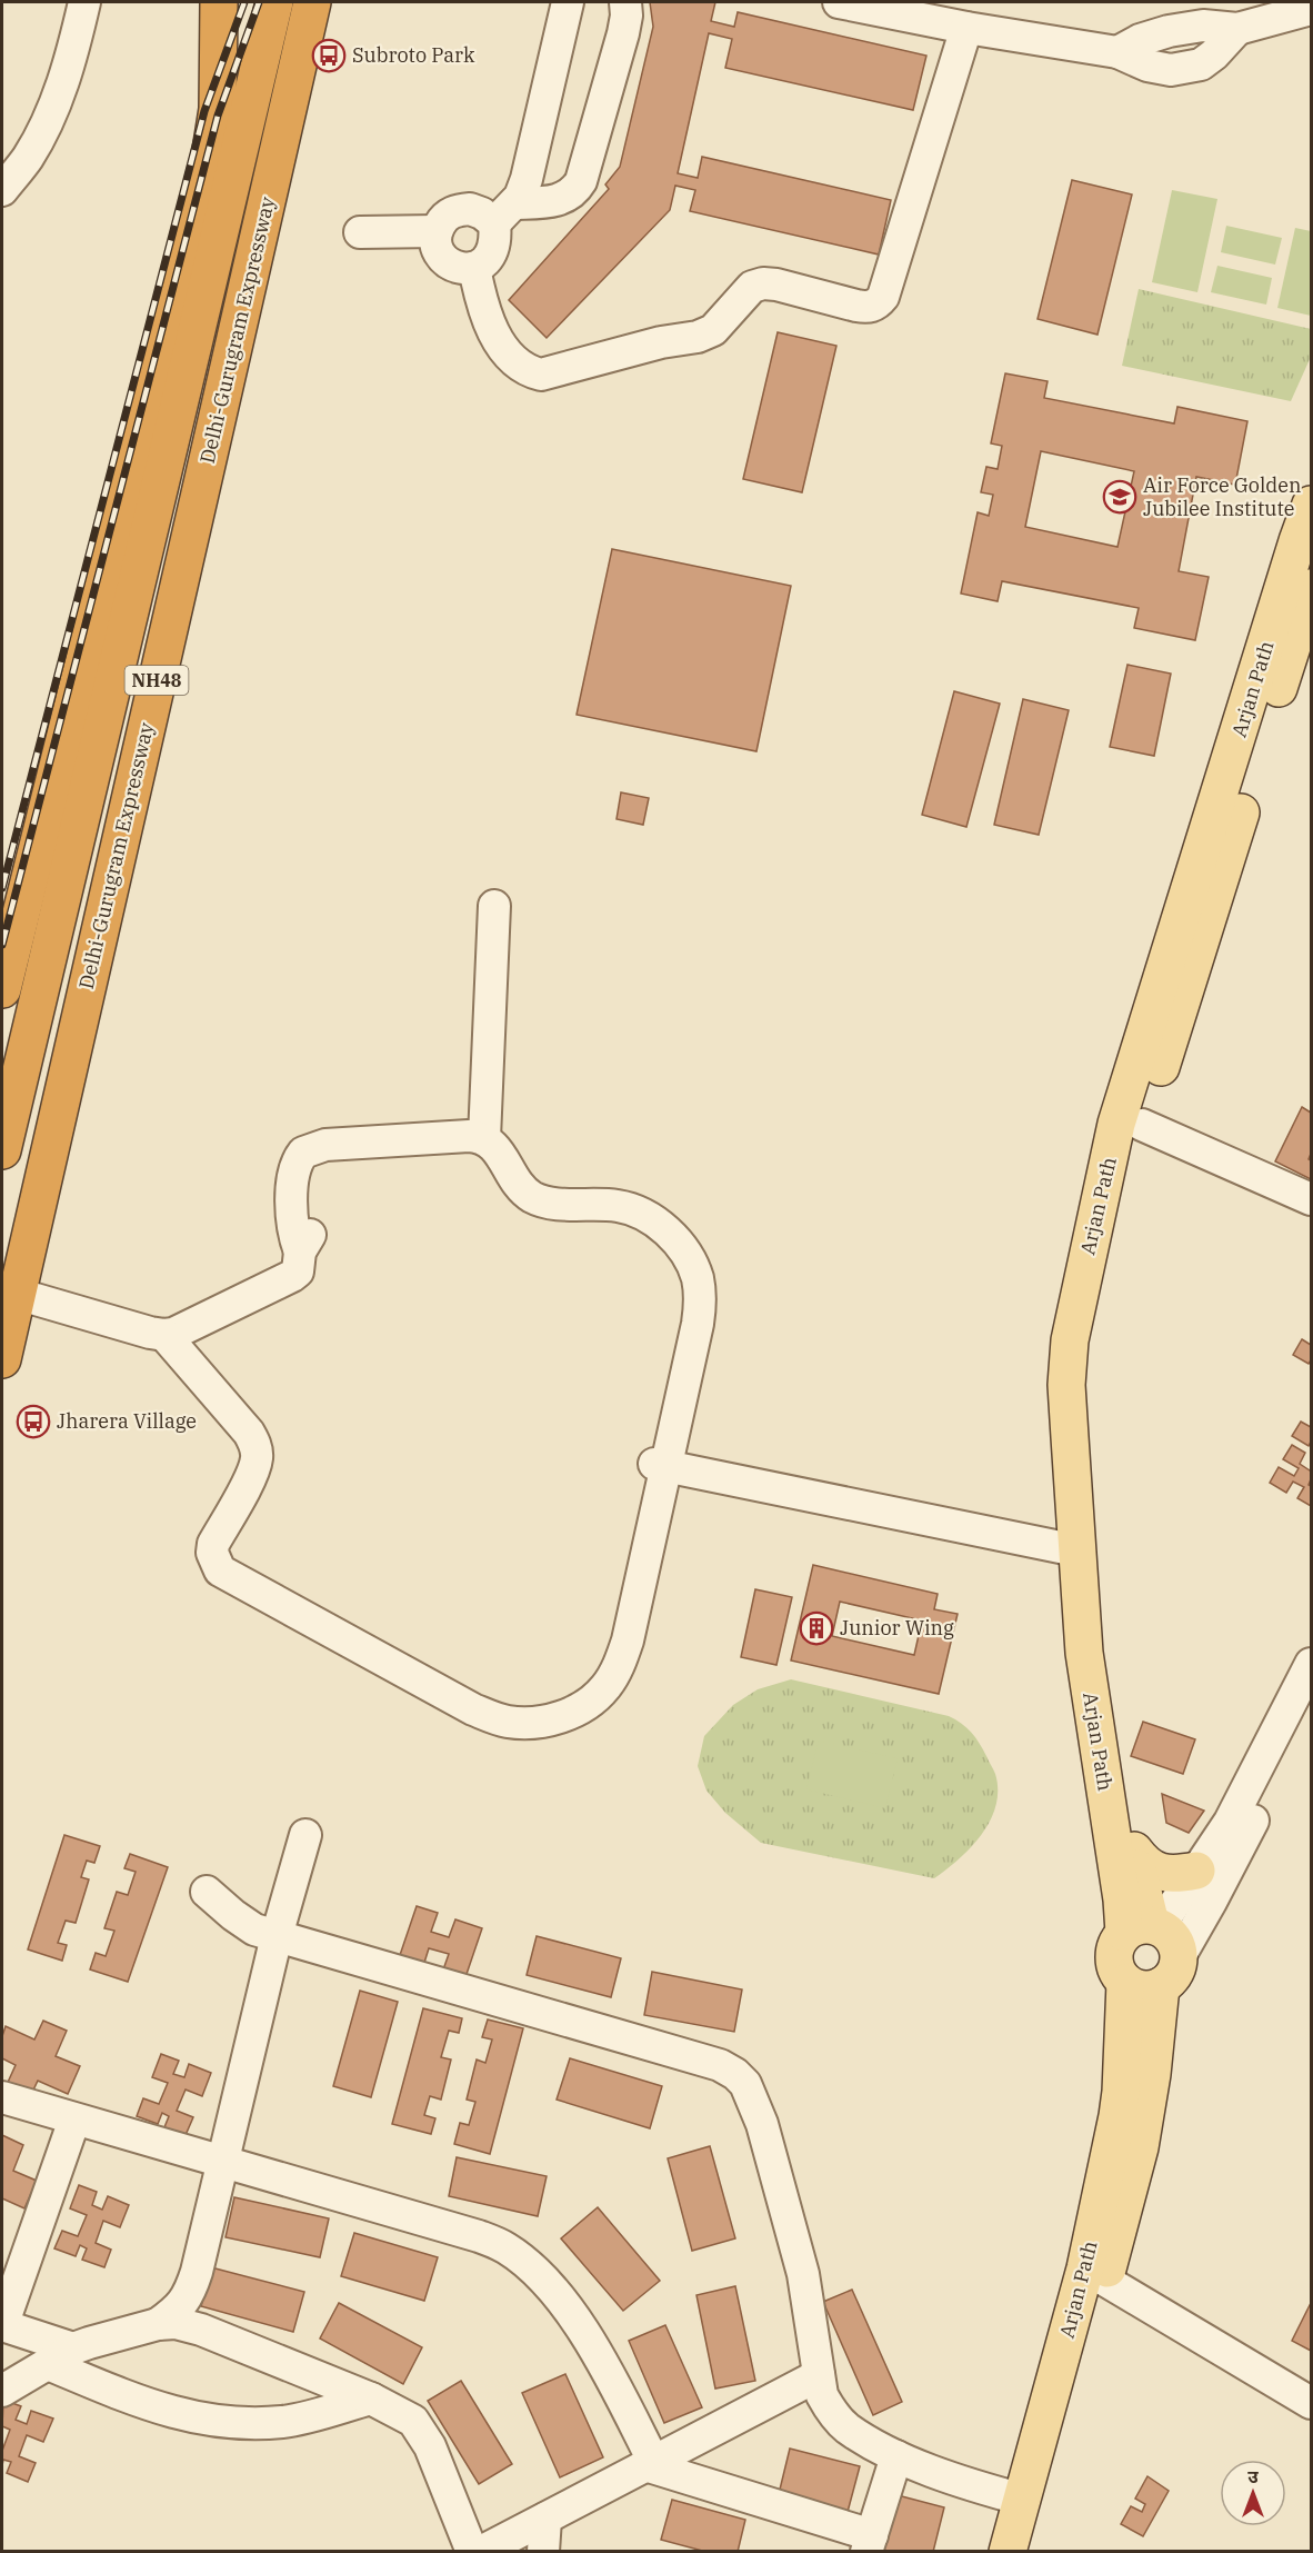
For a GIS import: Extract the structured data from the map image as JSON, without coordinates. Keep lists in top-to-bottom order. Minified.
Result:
{"streets":{"highway":["Delhi-Gurugram Expressway","NH48"],"main road":["Arjan Path"]},"places":{"bus stop":["Subroto Park","Jharera Village"],"school or university":["Air Force Golden Jubilee Institute"],"building":["Junior Wing"]},"north":"top"}
